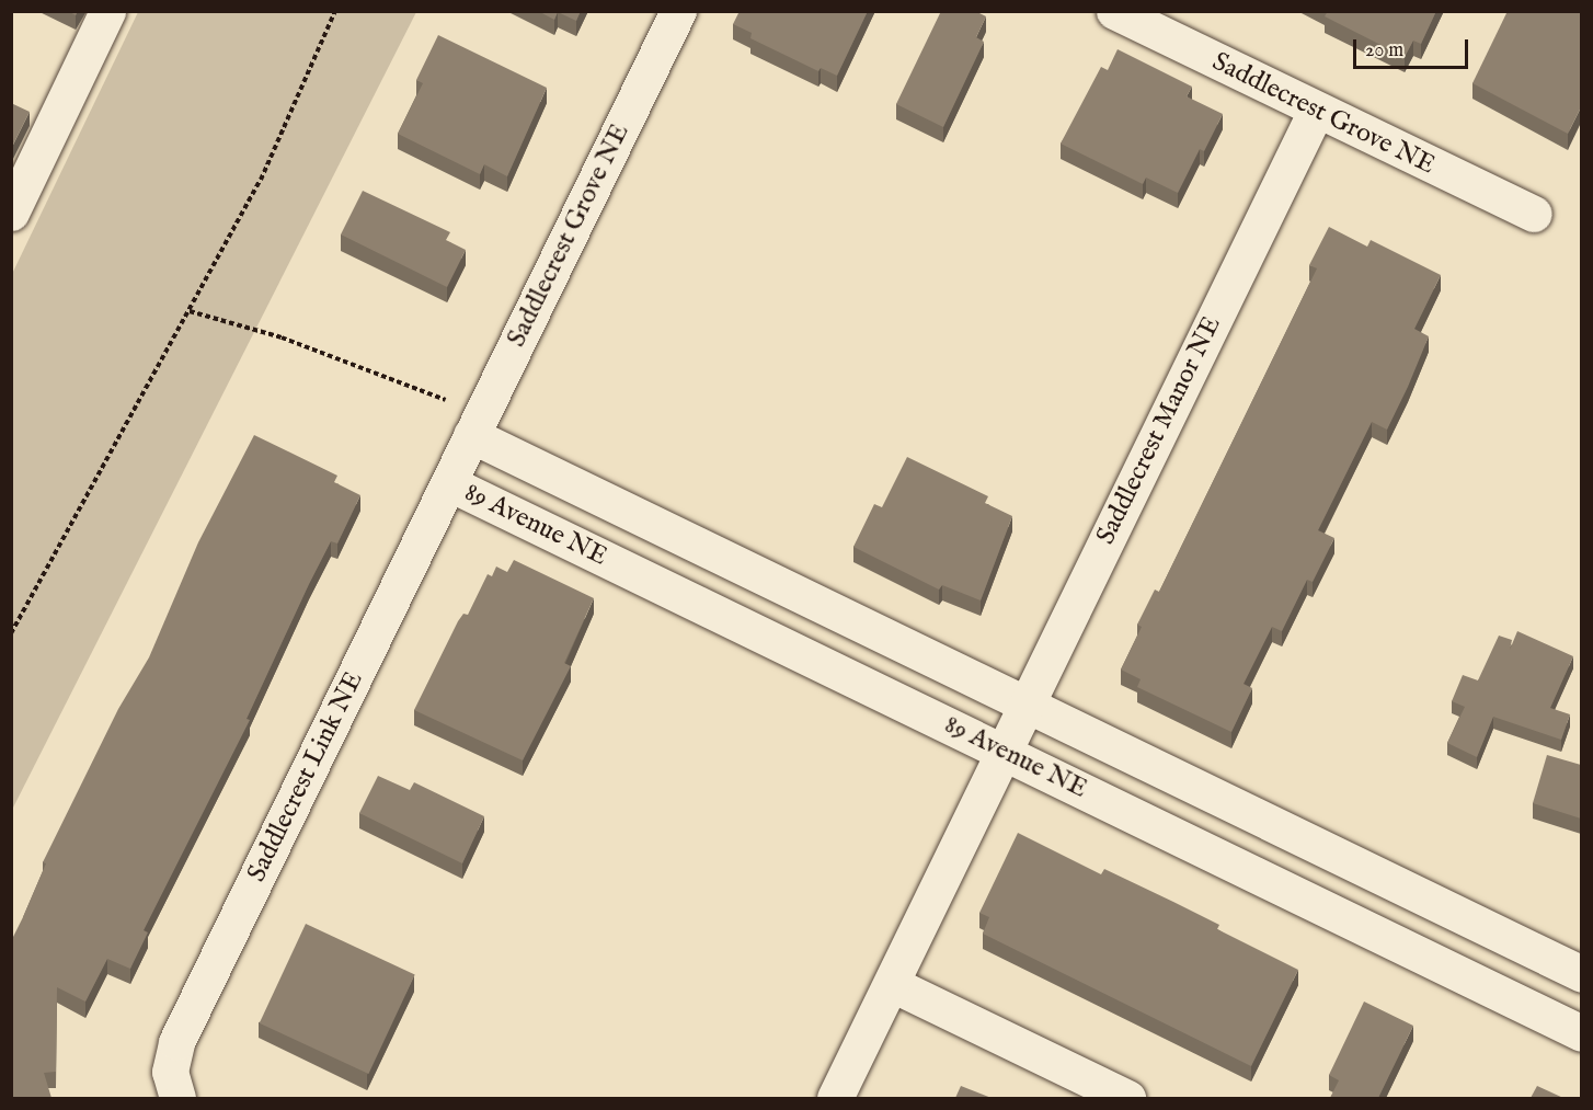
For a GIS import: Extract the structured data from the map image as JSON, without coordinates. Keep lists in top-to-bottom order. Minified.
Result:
{"streets":{"street":["Saddlecrest Grove NE","Saddlecrest Manor NE","89 Avenue NE","Saddlecrest Link NE"]},"crossings":[["Saddlecrest Grove NE","Saddlecrest Manor NE"],["Saddlecrest Grove NE","89 Avenue NE"],["Saddlecrest Grove NE","Saddlecrest Link NE"],["Saddlecrest Manor NE","89 Avenue NE"],["89 Avenue NE","Saddlecrest Link NE"]],"scale_bar":"20 m"}
